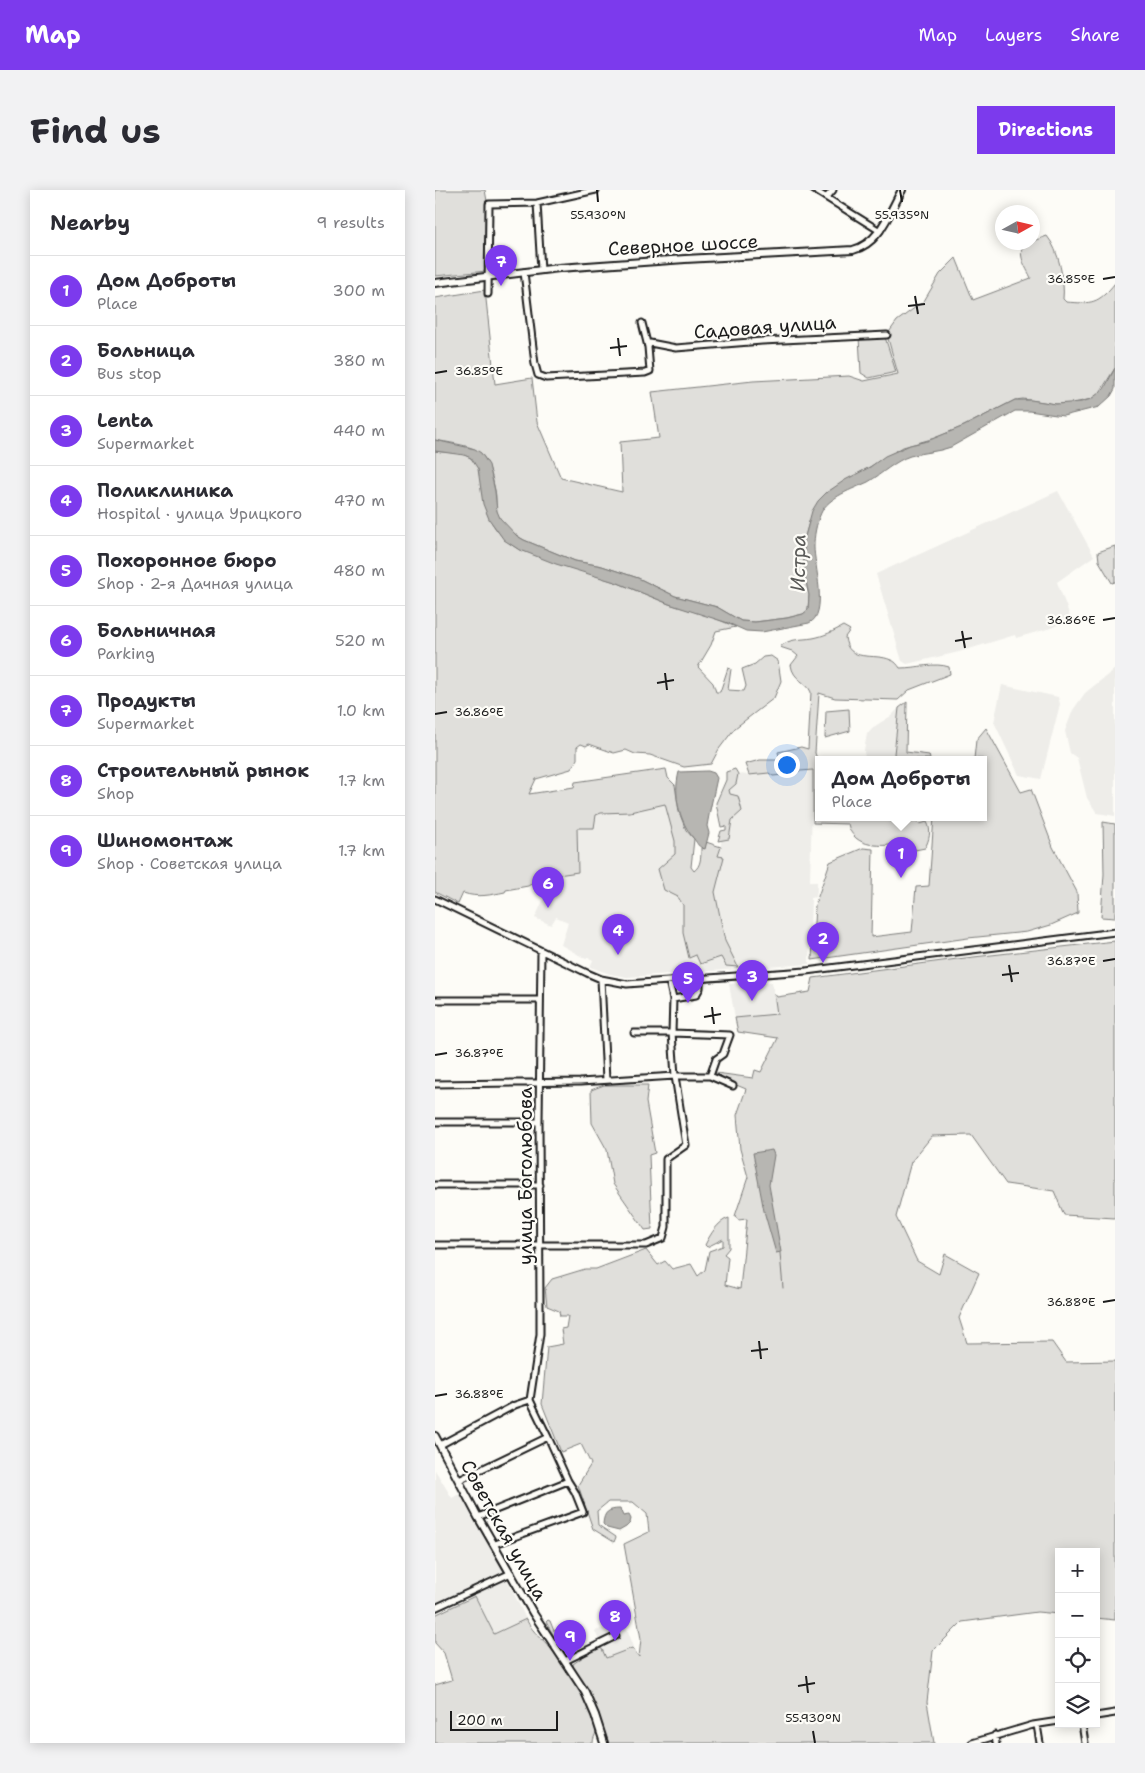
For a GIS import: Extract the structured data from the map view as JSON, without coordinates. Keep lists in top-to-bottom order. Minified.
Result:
{"streets":{"main road":["Северное шоссе","Советская улица"],"street":["Садовая улица","улица Боголюбова"]},"water":["Истра"],"scale_bar":"200 m","north":"right","page":{"header":"Map","nav":["Map","Layers","Share"],"buttons":"Directions","title":"Find us","heading":["Nearby","9 results"],"pins":["7","1","6","4","2","3","5","8","9"],"list":[{"mark":"1","name":"Дом Доброты","note":"Place","value":"300 m"},{"mark":"2","name":"Больница","note":"Bus stop","value":"380 m"},{"mark":"3","name":"Lenta","note":"Supermarket","value":"440 m"},{"mark":"4","name":"Поликлиника","note":"Hospital · улица Урицкого","value":"470 m"},{"mark":"5","name":"Похоронное бюро","note":"Shop · 2-я Дачная улица","value":"480 m"},{"mark":"6","name":"Больничная","note":"Parking","value":"520 m"},{"mark":"7","name":"Продукты","note":"Supermarket","value":"1.0 km"},{"mark":"8","name":"Строительный рынок","note":"Shop","value":"1.7 km"},{"mark":"9","name":"Шиномонтаж","note":"Shop · Советская улица","value":"1.7 km"}],"popup":["Дом Доброты","Place"],"map_buttons":["+","−"],"scale":"200 m"},"coordinates":["55.930°N","55.935°N","36.85°E","36.86°E","36.87°E","36.88°E"]}
